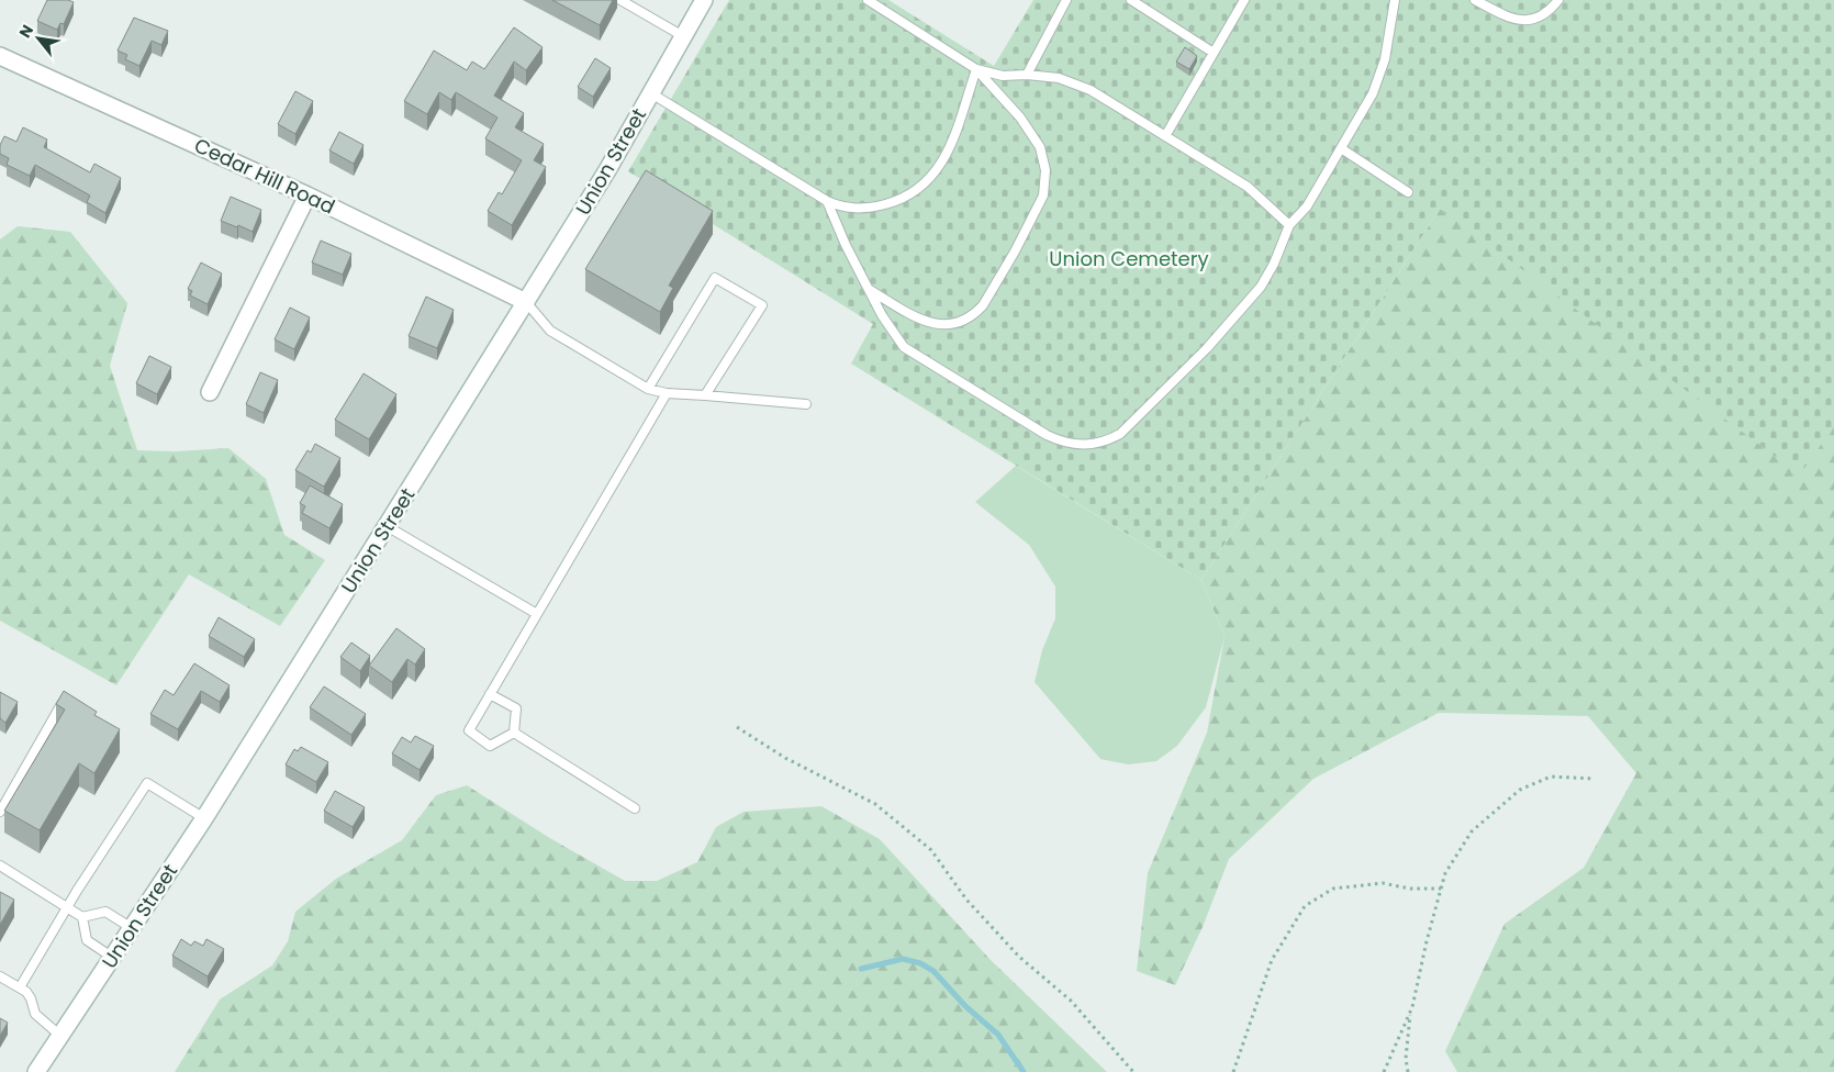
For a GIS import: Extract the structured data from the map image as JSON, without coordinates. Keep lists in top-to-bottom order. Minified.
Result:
{"streets":{"main road":["Union Street","Cedar Hill Road"]},"crossings":[["Union Street","Cedar Hill Road"]],"parks":["Union Cemetery"],"north":"top left"}
